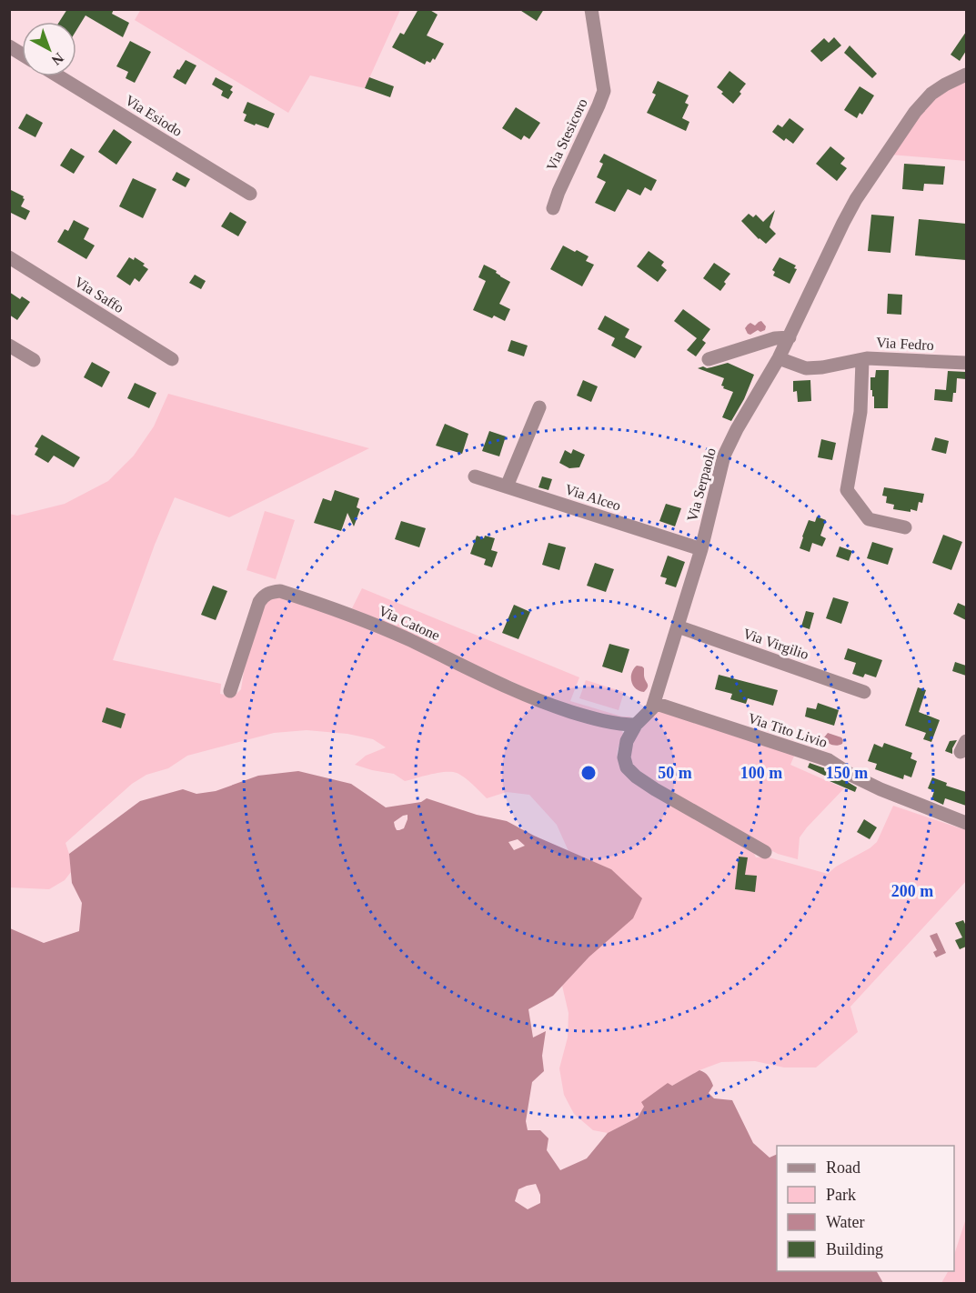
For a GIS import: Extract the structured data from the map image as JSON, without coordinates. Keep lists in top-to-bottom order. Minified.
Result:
{"streets":{"street":["Via Esiodo","Via Stesicoro","Via Saffo","Via Fedro","Via Serpaolo","Via Alceo","Via Catone","Via Virgilio","Via Tito Livio"]},"crossings":[["Via Fedro","Via Serpaolo"],["Via Serpaolo","Via Alceo"],["Via Serpaolo","Via Catone"],["Via Serpaolo","Via Virgilio"],["Via Serpaolo","Via Tito Livio"]],"legend":["Road","Park","Water","Building"],"north":"bottom right","rings":["50 m","100 m","150 m","200 m"]}
